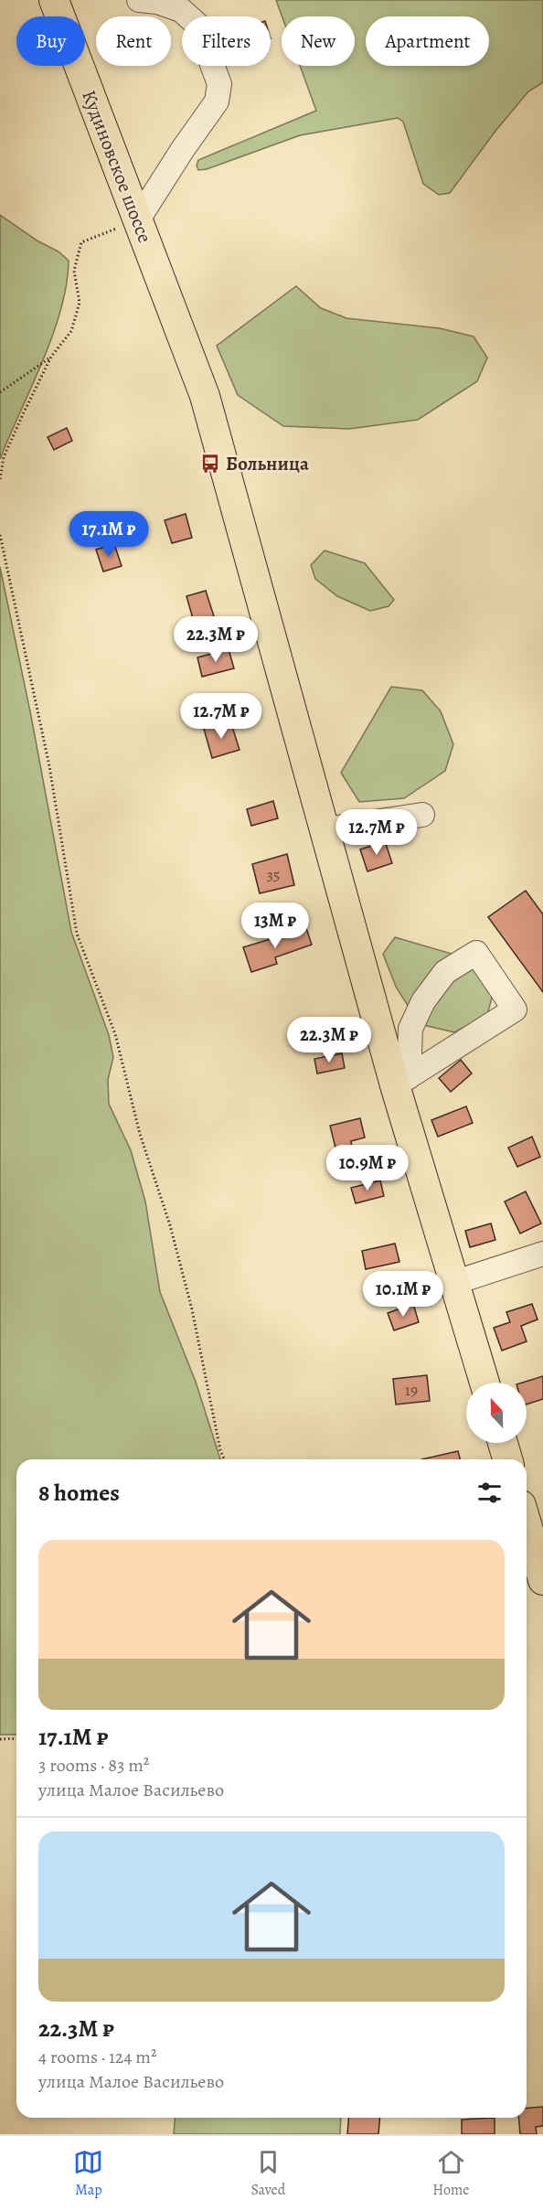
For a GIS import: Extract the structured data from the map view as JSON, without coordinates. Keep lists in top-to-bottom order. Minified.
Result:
{"streets":{"main road":["Кудиновское шоссе"]},"places":{"bus stop":["Больница"]},"house_numbers":["35","19"],"north":"top","page":{"chip":["Buy","Rent","Filters","New","Apartment"],"price":["17.1M ₽","22.3M ₽","12.7M ₽","12.7M ₽","13M ₽","22.3M ₽","10.9M ₽","10.1M ₽"],"heading":"8 homes","list":[{"name":"17.1M ₽","note":"3 rooms · 83 m² · улица Малое Васильево"},{"name":"22.3M ₽","note":"4 rooms · 124 m² · улица Малое Васильево"}],"tabs":["Map","Saved","Home"]}}
